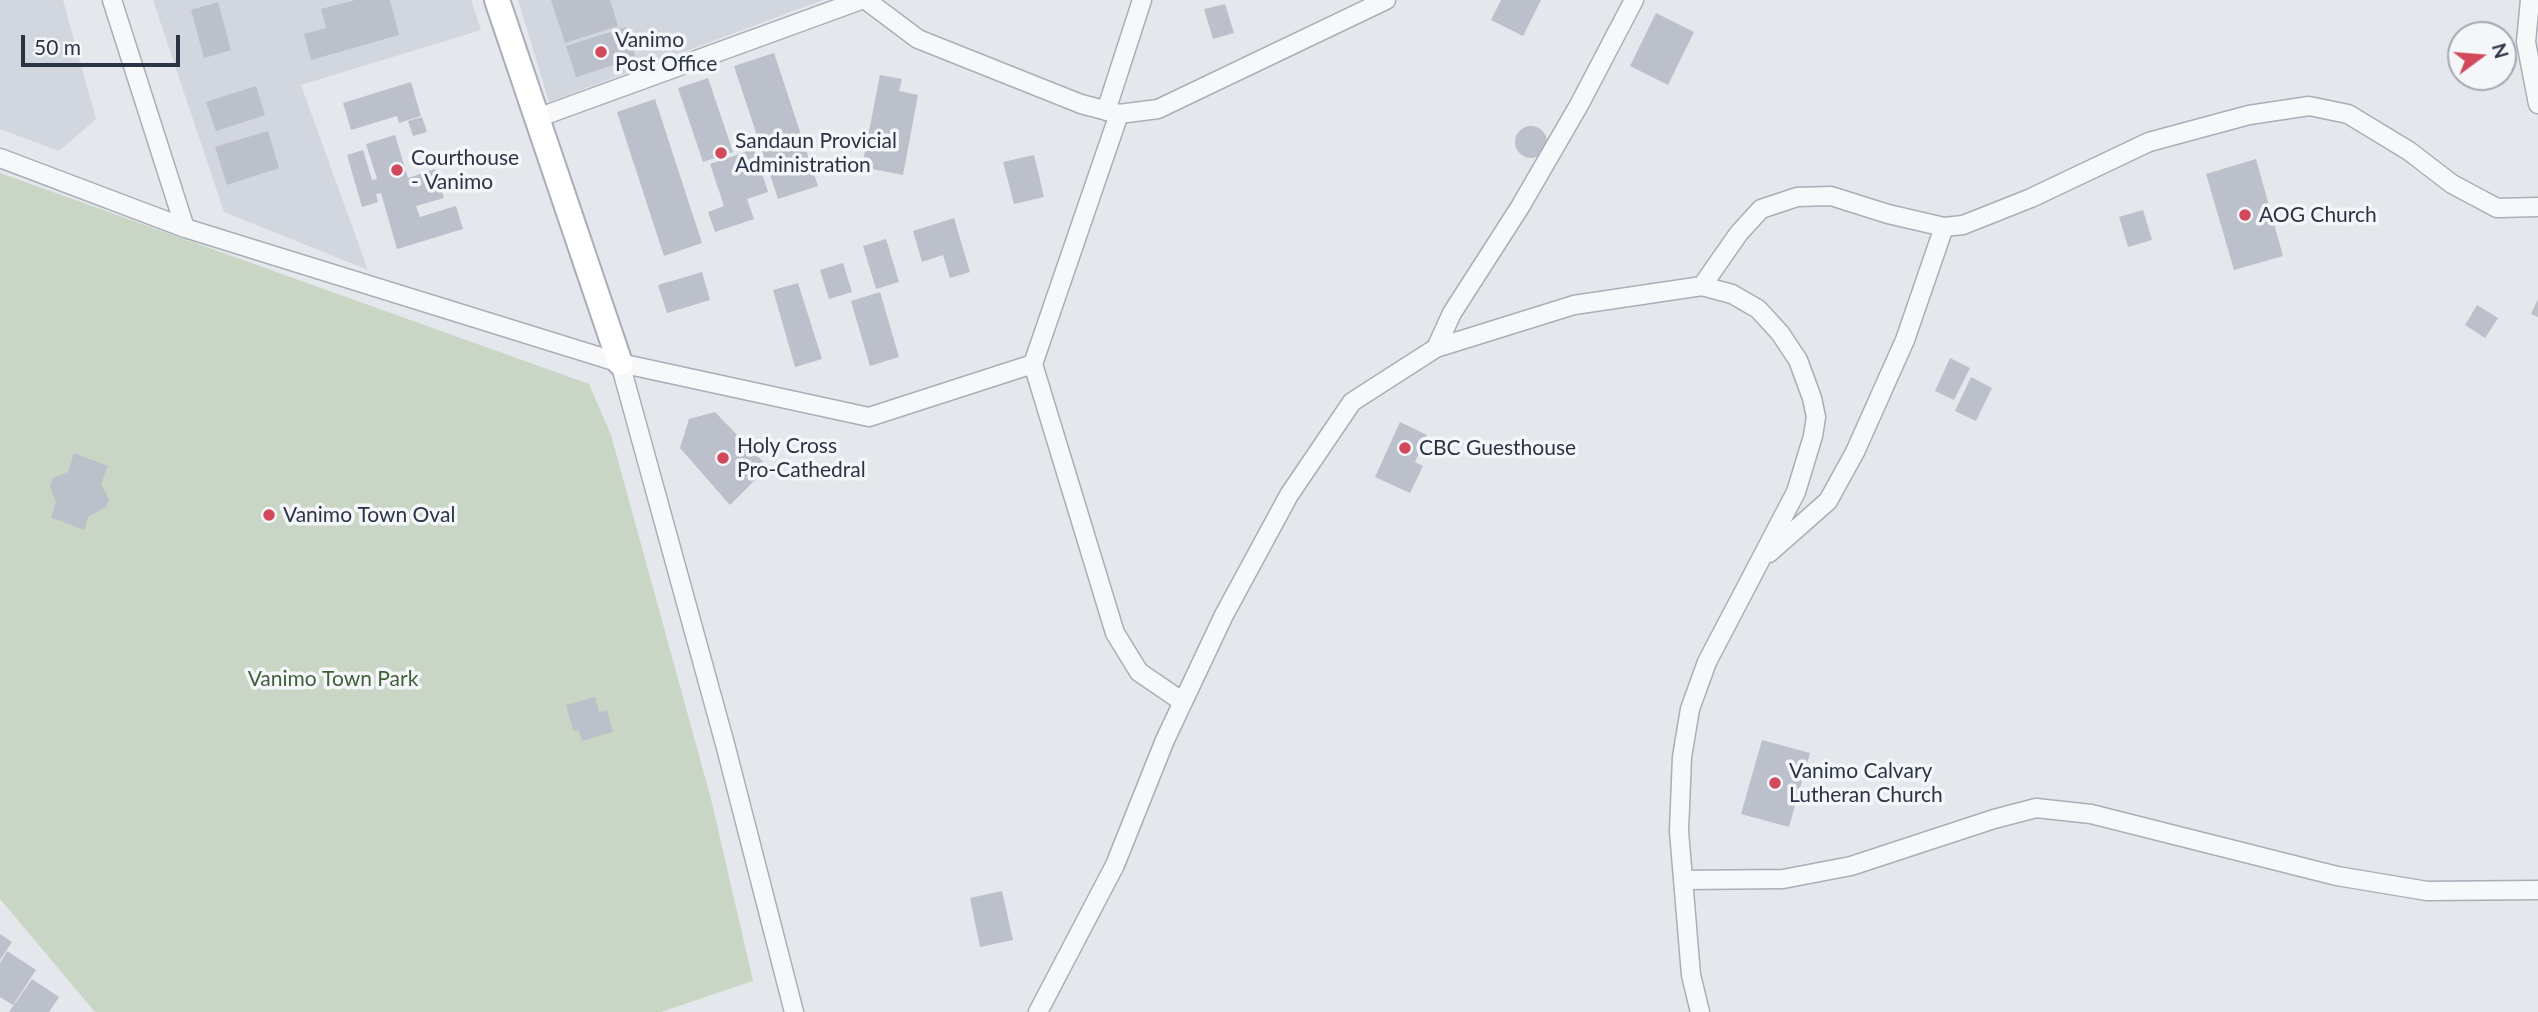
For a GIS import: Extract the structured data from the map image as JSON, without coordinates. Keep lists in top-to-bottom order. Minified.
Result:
{"parks":["Vanimo Town Park"],"places":["Vanimo Post Office","Sandaun Provicial Administration","Courthouse - Vanimo","AOG Church","CBC Guesthouse","Holy Cross Pro-Cathedral","Vanimo Town Oval","Vanimo Calvary Lutheran Church"],"scale_bar":"50 m","north":"right"}
